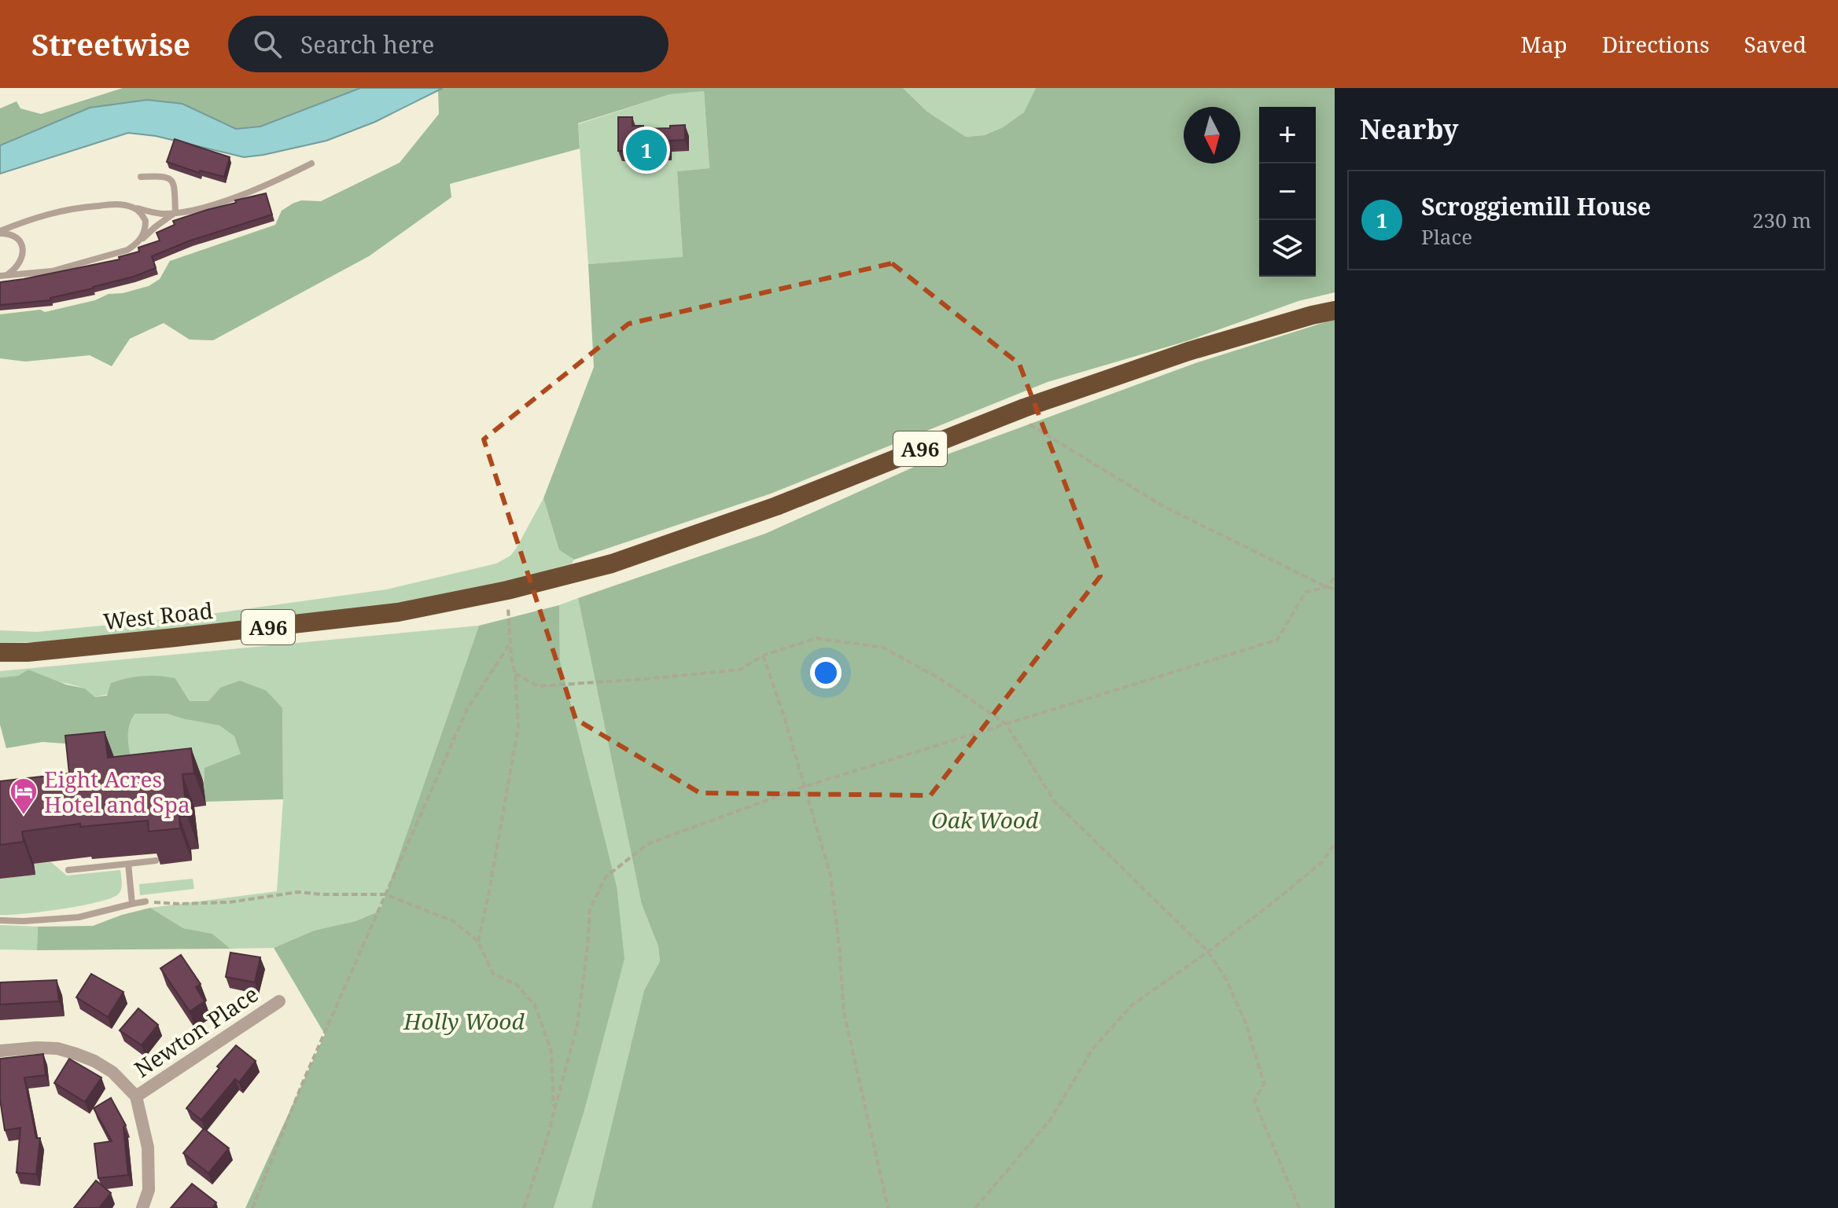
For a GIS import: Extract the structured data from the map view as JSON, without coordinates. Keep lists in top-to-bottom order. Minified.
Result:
{"streets":{"highway":["A96","West Road"],"street":["Newton Place"]},"crossings":[["A96","West Road"]],"parks":["Oak Wood","Holly Wood"],"places":{"hotel":["Eight Acres Hotel and Spa"]},"north":"bottom","page":{"header":"Streetwise","search":"Search here","nav":["Map","Directions","Saved"],"heading":"Nearby","map_buttons":["+","−"],"pins":"1","list":[{"mark":"1","name":"Scroggiemill House","note":"Place","value":"230 m"}]}}
